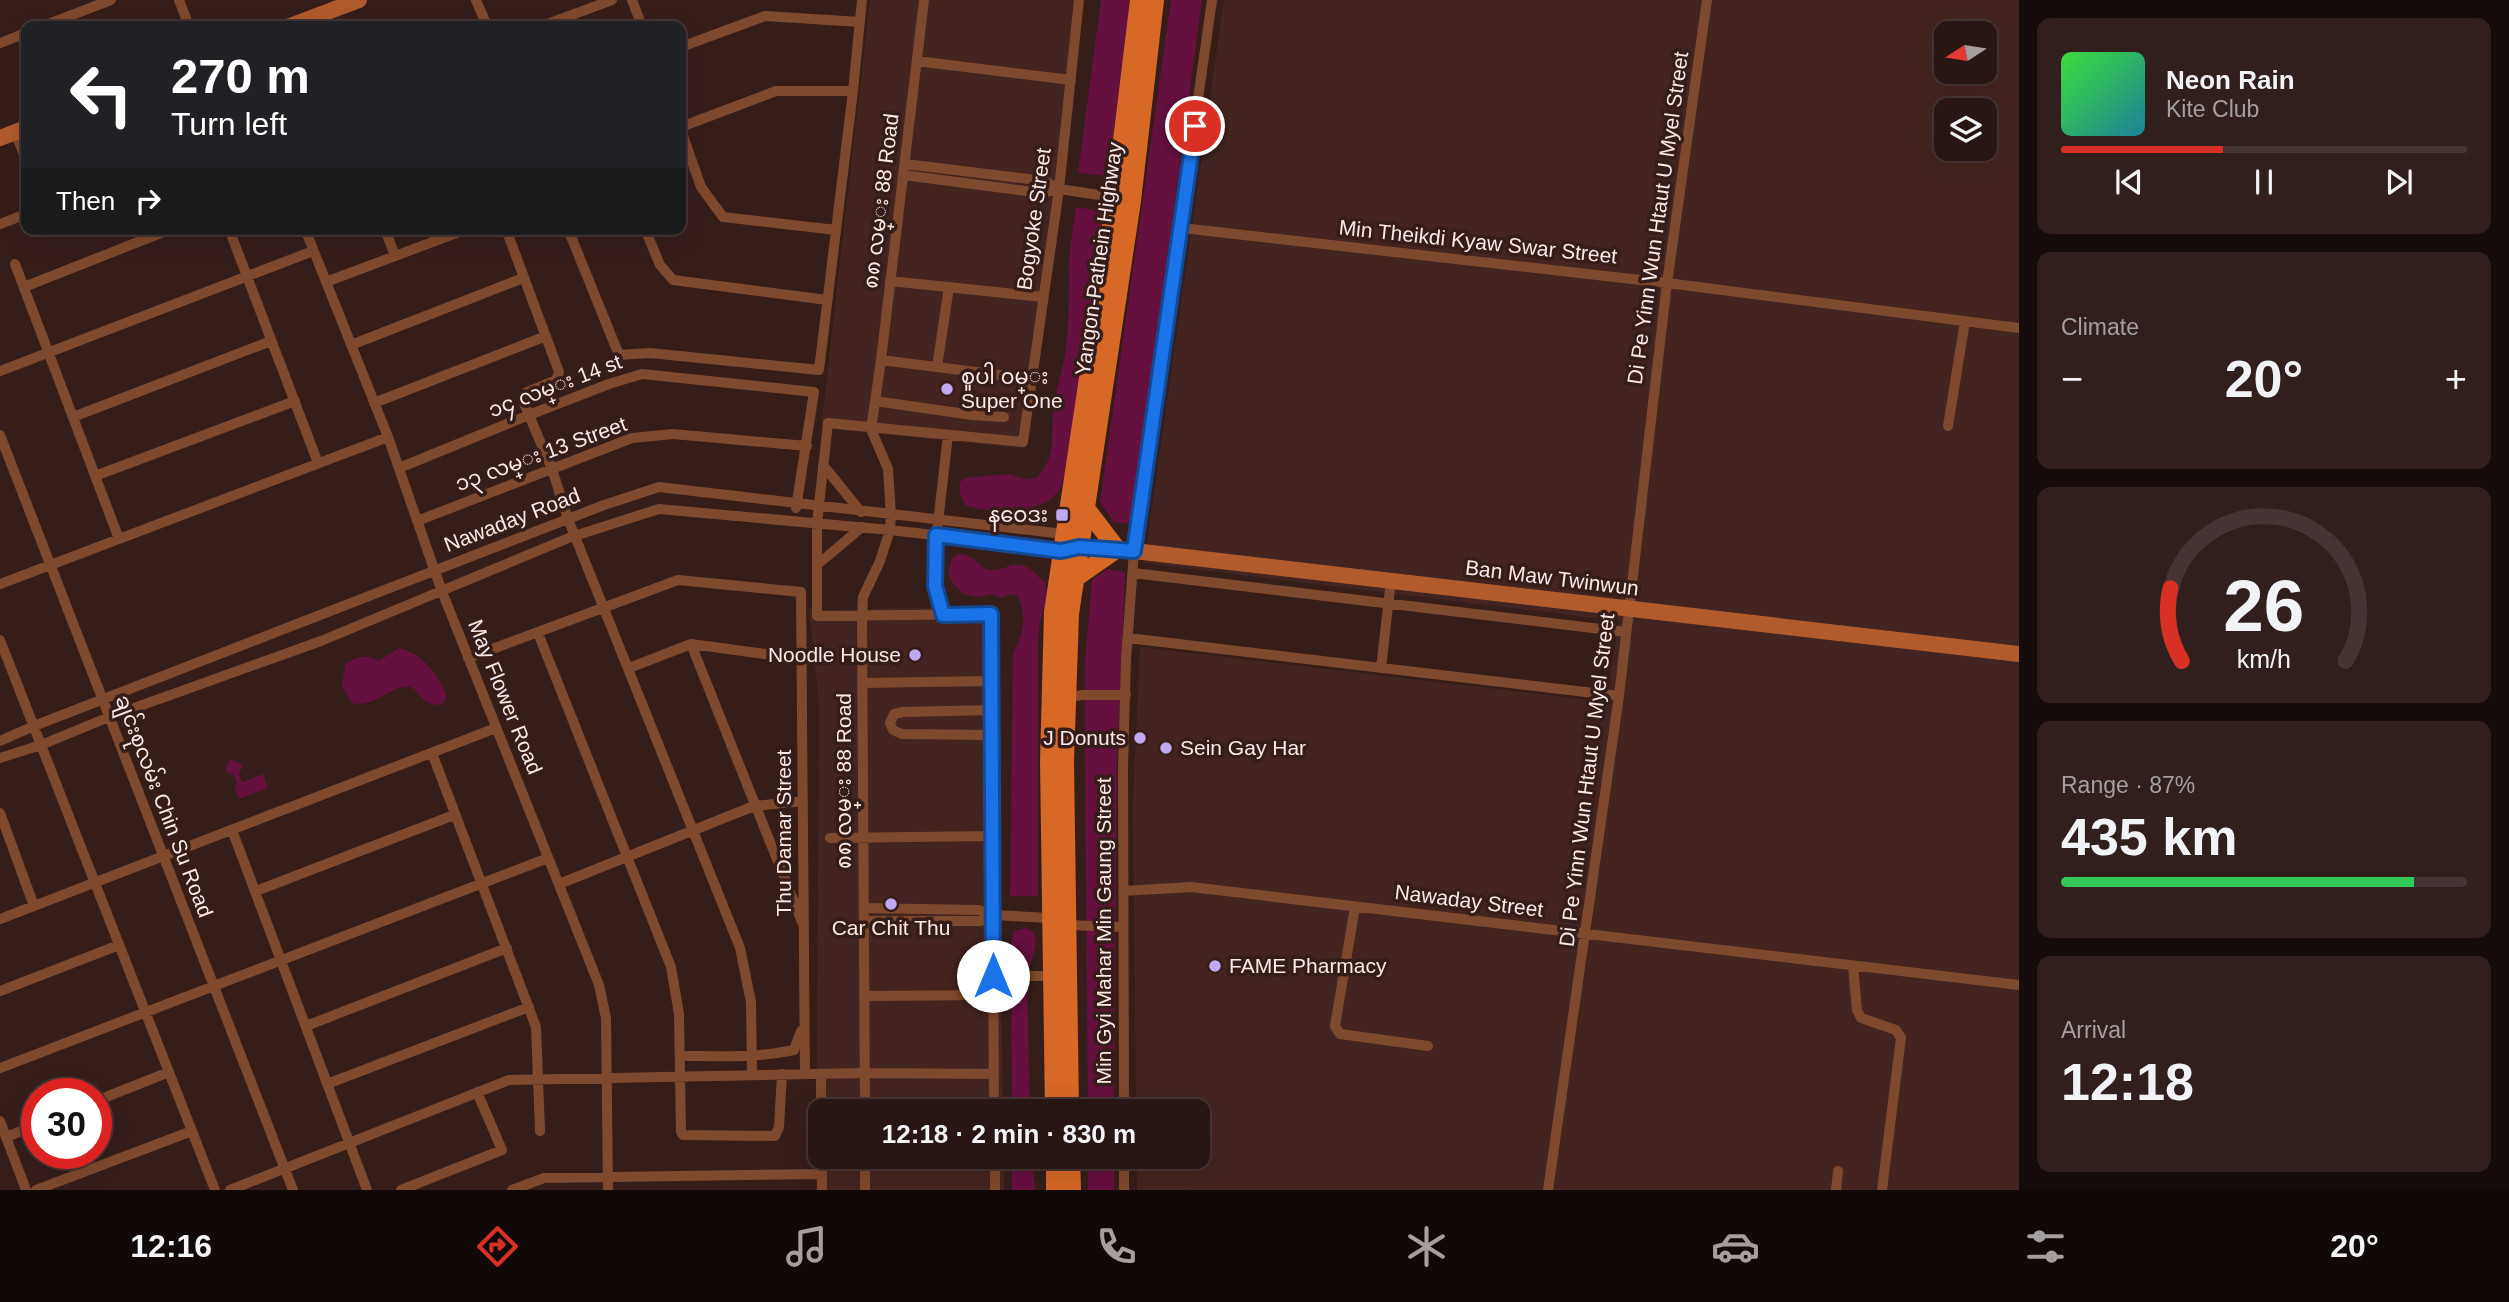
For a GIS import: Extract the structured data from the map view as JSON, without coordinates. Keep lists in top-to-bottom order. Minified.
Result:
{"streets":{"main road":["Yangon-Pathein Highway"],"street":["၈၈ လမ္း 88 Road","Di Pe Yinn Wun Htaut U Myel Street","Bogyoke Street","Min Theikdi Kyaw Swar Street","၁၄ လမ္း 14 st","၁၃ လမ္း 13 Street","Nawaday Road","Ban Maw Twinwun","May Flower Road","ချင်းစုလမ်း Chin Su Road","Thu Damar Street","Nawaday Street","Min Gyi Mahar Min Gaung Street"]},"crossings":[["၈၈ လမ္း 88 Road","Nawaday Road"],["Di Pe Yinn Wun Htaut U Myel Street","Min Theikdi Kyaw Swar Street"],["Di Pe Yinn Wun Htaut U Myel Street","Ban Maw Twinwun"],["Di Pe Yinn Wun Htaut U Myel Street","Nawaday Street"],["Min Theikdi Kyaw Swar Street","Min Gyi Mahar Min Gaung Street"],["Yangon-Pathein Highway","Nawaday Road"],["Yangon-Pathein Highway","Ban Maw Twinwun"],["၁၄ လမ္း 14 st","၁၃ လမ္း 13 Street"],["၁၄ လမ္း 14 st","May Flower Road"],["၁၃ လမ္း 13 Street","May Flower Road"],["Nawaday Road","Ban Maw Twinwun"],["Nawaday Road","May Flower Road"],["Nawaday Road","ချင်းစုလမ်း Chin Su Road"],["Ban Maw Twinwun","Min Gyi Mahar Min Gaung Street"],["Nawaday Street","Min Gyi Mahar Min Gaung Street"]],"places":{"other":["စူပါ ၀မ္း Super One","Noodle House","J Donuts","Sein Gay Har","Car Chit Thu","FAME Pharmacy"],"transit":["နဝေဒး"]},"north":"left","page":{"turn":["270 m","Turn left"],"song":["Neon Rain","Kite Club"],"then":"Then","tile":["Climate",["Range · 87%","435 km"],["Arrival","12:18"]],"heat":["−","20°","+"],"limit":"30","trip":"12:18 · 2 min · 830 m","tabs":["12:16","20°"],"gauge":["26","km/h"]}}
